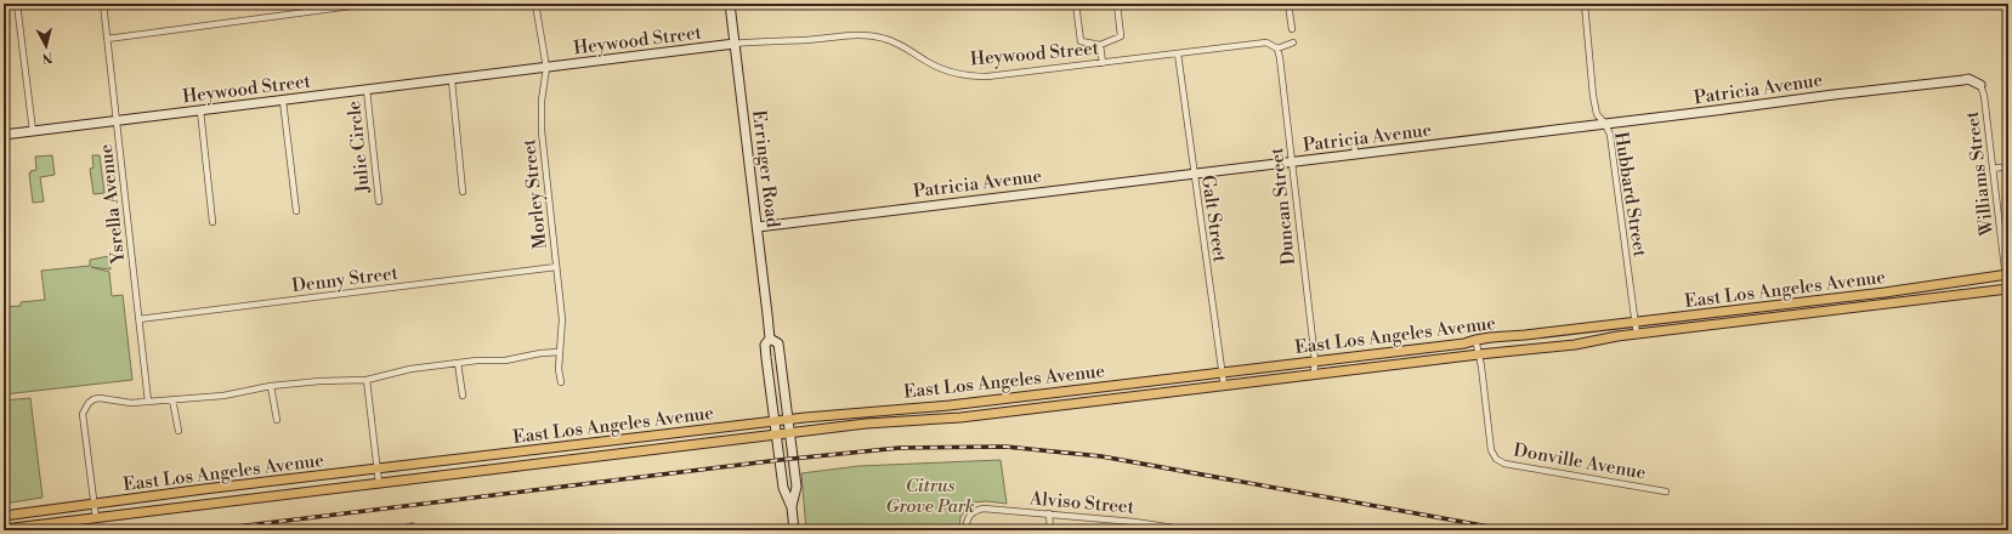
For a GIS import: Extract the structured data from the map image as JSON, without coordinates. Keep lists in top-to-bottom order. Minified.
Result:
{"streets":{"main road":["East Los Angeles Avenue"],"street":["Heywood Street","Patricia Avenue","Julie Circle","Erringer Road","Williams Street","Morley Street","Hubbard Street","Ysrella Avenue","Duncan Street","Galt Street","Denny Street","Donville Avenue","Alviso Street"]},"crossings":[["Heywood Street","Julie Circle"],["Heywood Street","Erringer Road"],["Heywood Street","Morley Street"],["Heywood Street","Ysrella Avenue"],["Heywood Street","Duncan Street"],["Heywood Street","Galt Street"],["Patricia Avenue","Erringer Road"],["Patricia Avenue","Williams Street"],["Patricia Avenue","Hubbard Street"],["Patricia Avenue","Duncan Street"],["Patricia Avenue","Galt Street"],["Erringer Road","East Los Angeles Avenue"],["Williams Street","East Los Angeles Avenue"],["Morley Street","Denny Street"],["Hubbard Street","East Los Angeles Avenue"],["Ysrella Avenue","Denny Street"],["Duncan Street","East Los Angeles Avenue"],["Galt Street","East Los Angeles Avenue"],["East Los Angeles Avenue","Donville Avenue"]],"parks":["Citrus Grove Park"],"north":"bottom"}
